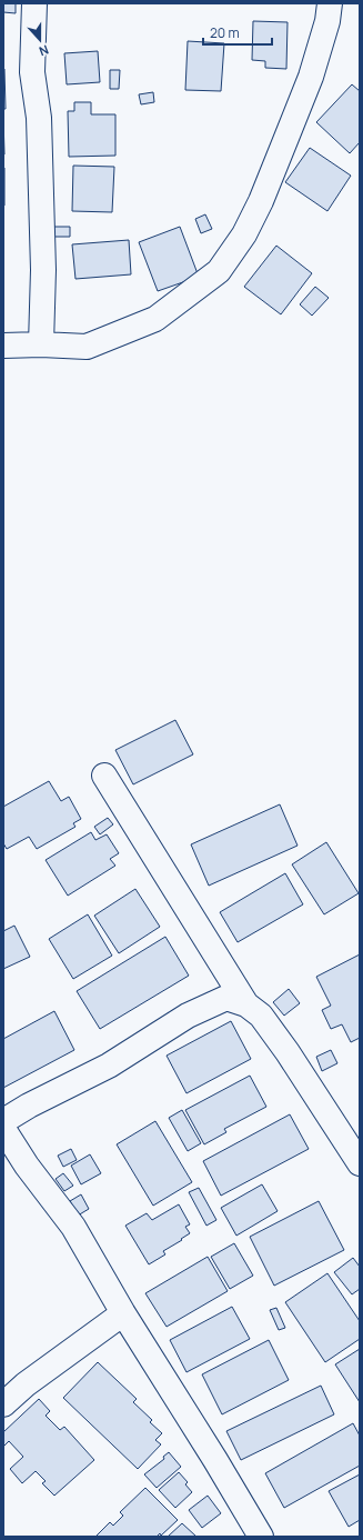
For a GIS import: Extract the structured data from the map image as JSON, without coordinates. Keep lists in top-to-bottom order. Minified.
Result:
{"scale_bar":"20 m","north":"bottom"}
